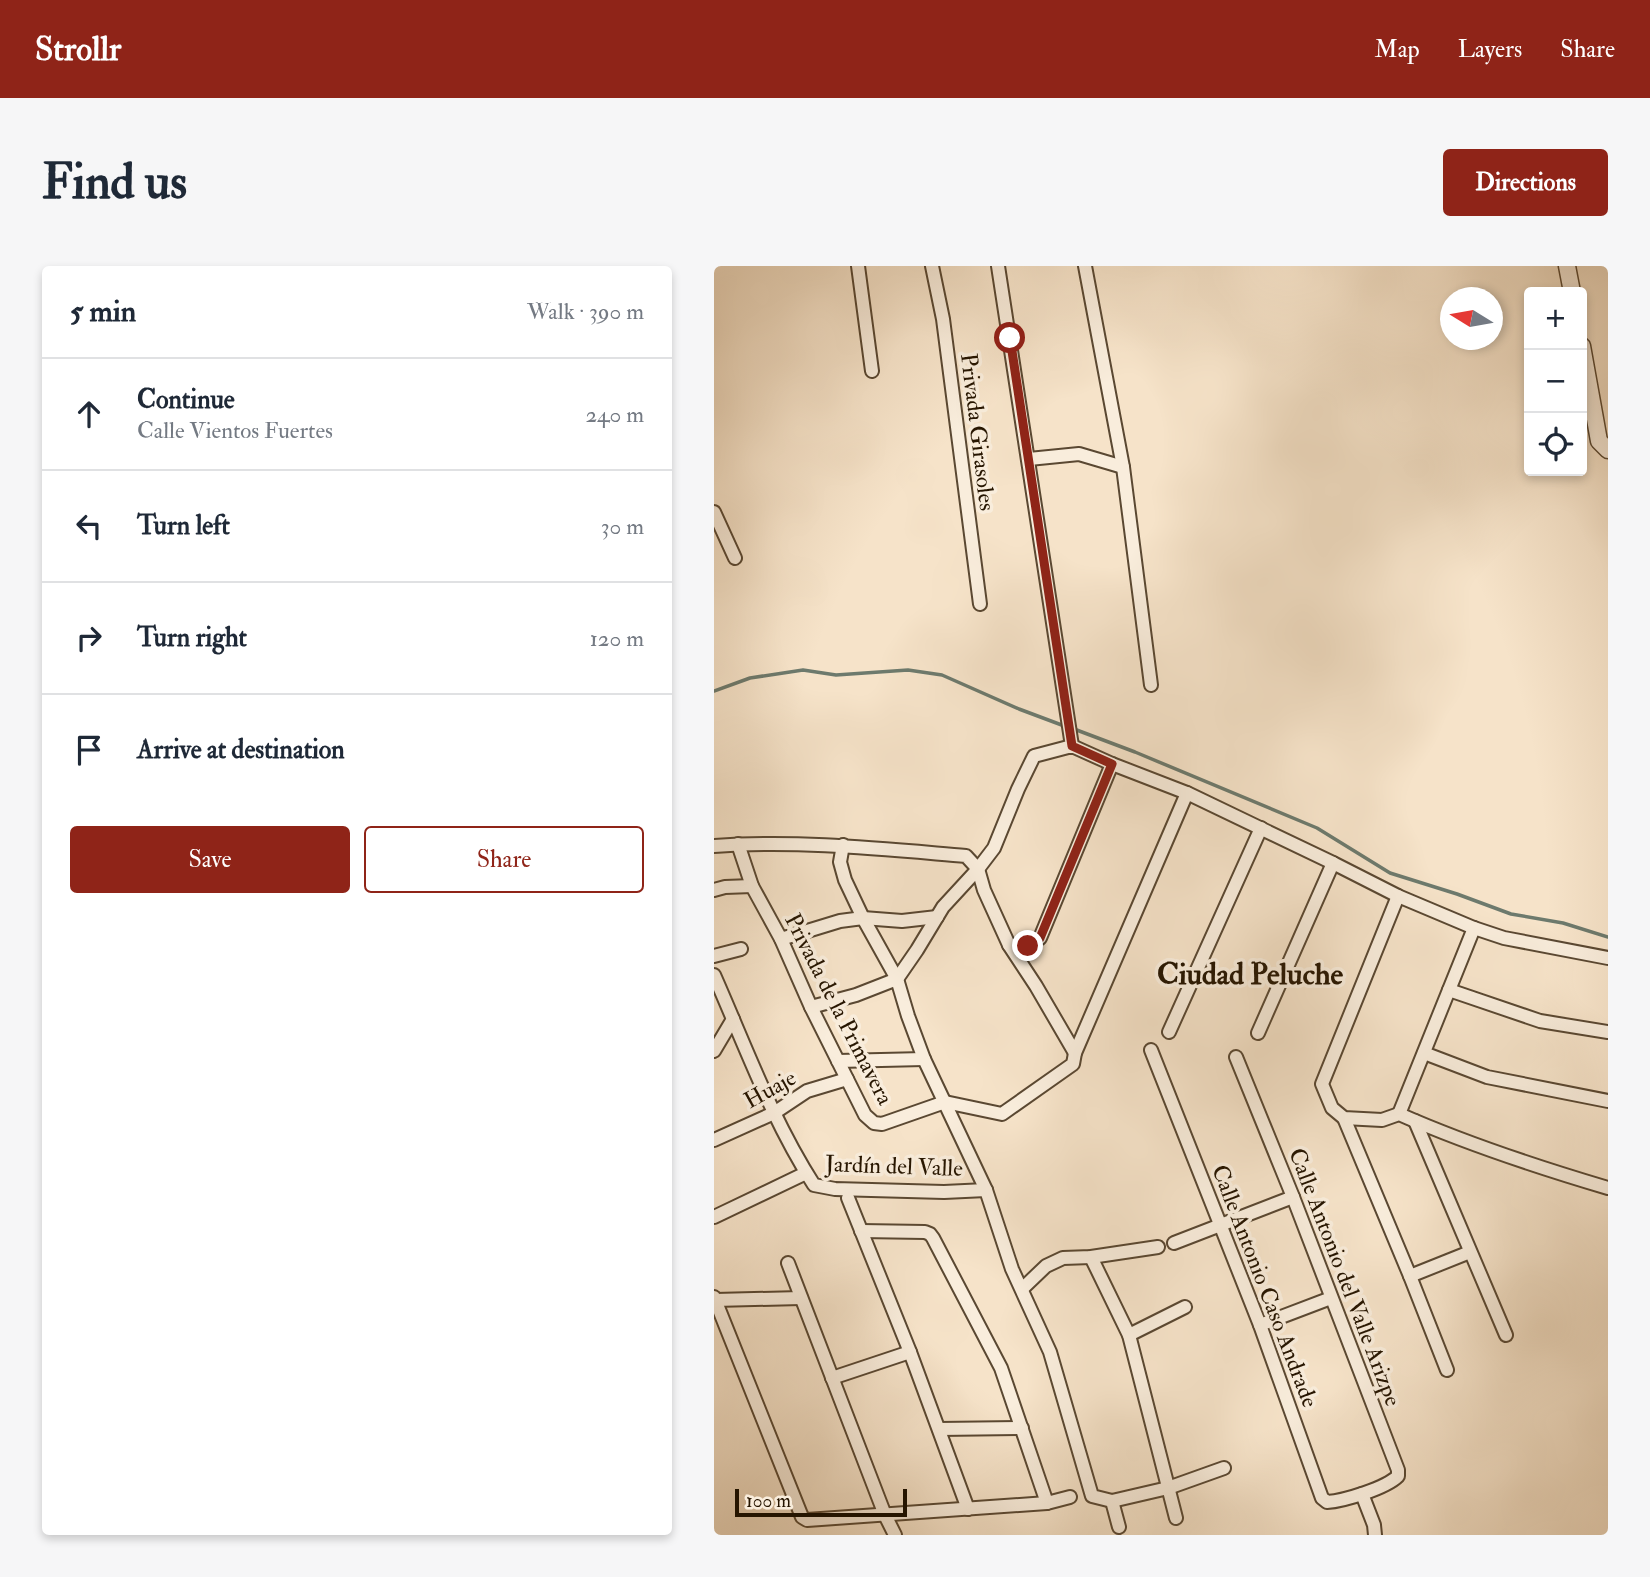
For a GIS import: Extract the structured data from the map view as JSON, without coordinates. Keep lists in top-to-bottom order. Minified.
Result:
{"streets":{"street":["Privada Girasoles","Privada de la Primavera","Huaje","Jardín del Valle","Calle Antonio del Valle Arizpe","Calle Antonio Caso Andrade"]},"crossings":[["Privada de la Primavera","Huaje"],["Calle Antonio del Valle Arizpe","Calle Antonio Caso Andrade"]],"districts":["Ciudad Peluche"],"scale_bar":"100 m","north":"left","page":{"header":"Strollr","nav":["Map","Layers","Share"],"buttons":["Directions",["Save","Share"]],"title":"Find us","heading":["5 min","Walk · 390 m"],"map_buttons":["+","−"],"list":[["Continue","Calle Vientos Fuertes","240 m"],["Turn left","30 m"],["Turn right","120 m"],"Arrive at destination"],"scale":"100 m"}}
